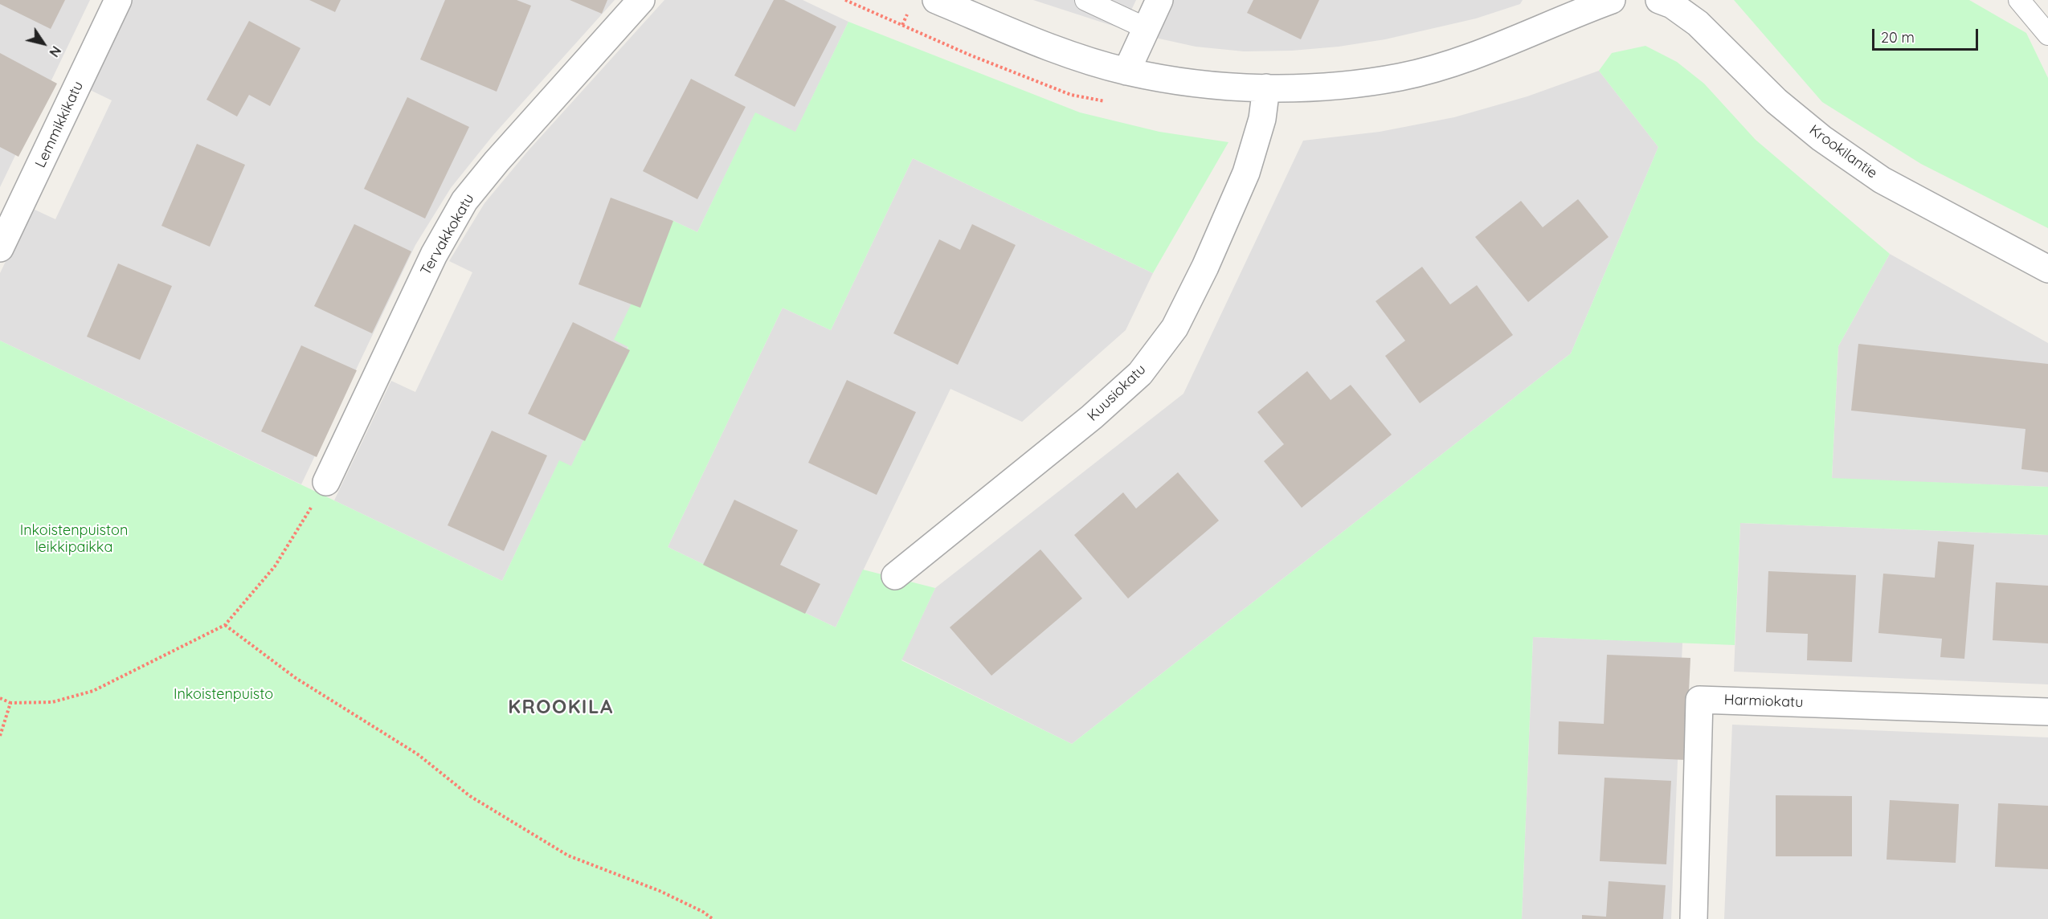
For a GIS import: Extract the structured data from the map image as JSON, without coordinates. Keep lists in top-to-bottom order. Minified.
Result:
{"streets":{"street":["Lemmikkikatu","Krookilantie","Tervakkokatu","Kuusiokatu","Harmiokatu"]},"districts":["KROOKILA"],"parks":["Inkoistenpuiston leikkipaikka","Inkoistenpuisto"],"scale_bar":"20 m","north":"bottom right"}
